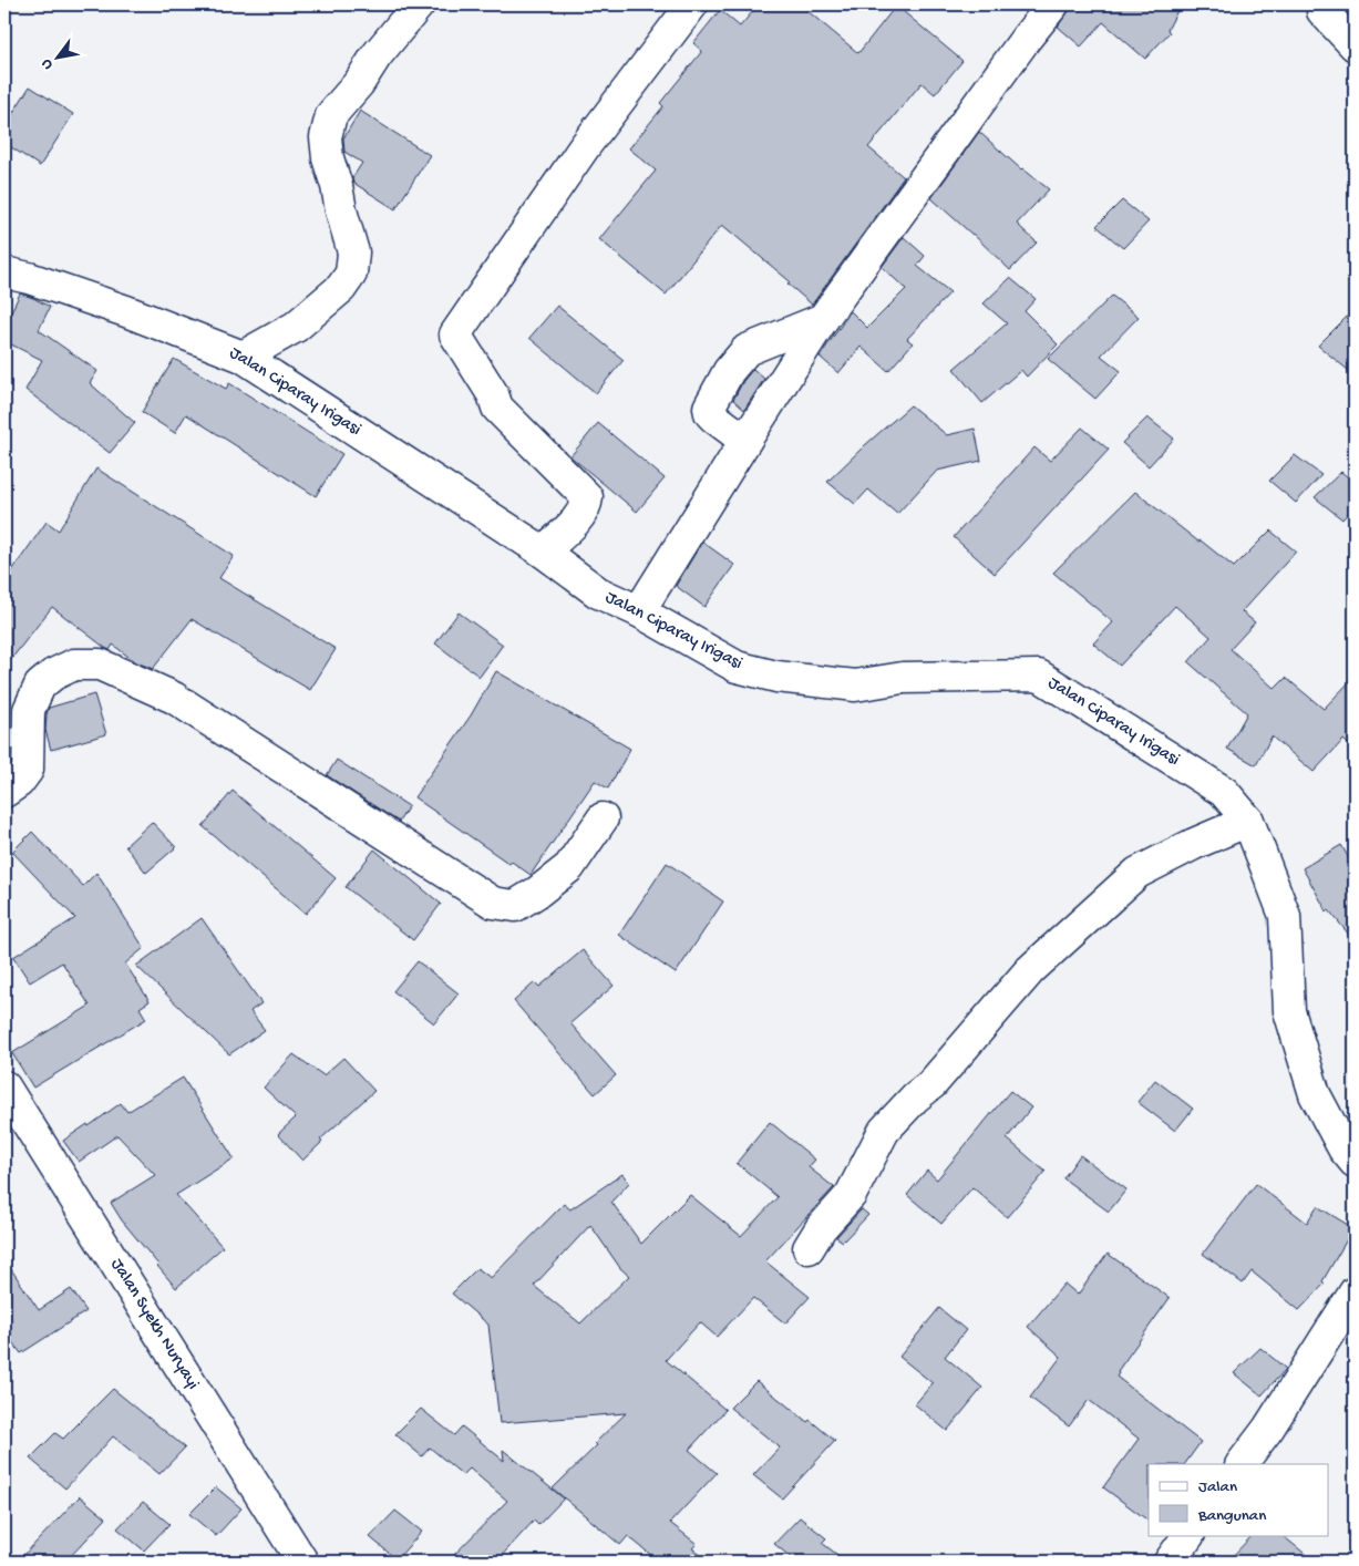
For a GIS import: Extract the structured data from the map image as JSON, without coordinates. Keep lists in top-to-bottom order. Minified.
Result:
{"streets":{"street":["Jalan Ciparay Irigasi","Jalan Syekh Nuryayi"]},"legend":["Jalan","Bangunan"],"north":"bottom left"}
